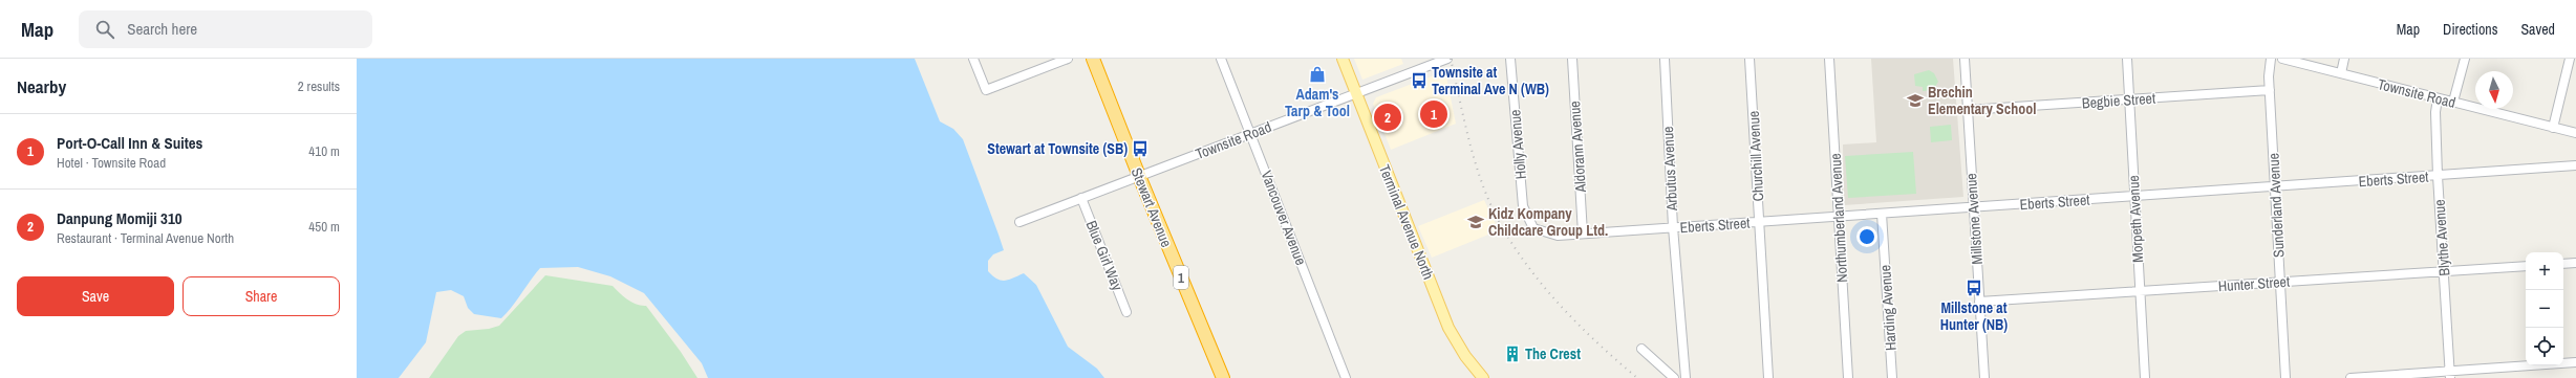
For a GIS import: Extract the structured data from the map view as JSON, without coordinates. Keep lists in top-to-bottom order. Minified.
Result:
{"streets":{"highway":["Stewart Avenue","1"],"main road":["Terminal Avenue North"],"street":["Townsite Road","Begbie Street","Holly Avenue","Aldorann Avenue","Churchill Avenue","Arbutus Avenue","Eberts Street","Sunderland Avenue","Vancouver Avenue","Northumberland Avenue","Millstone Avenue","Morpeth Avenue","Blythe Avenue","Blue Girl Way","Hunter Street","Harding Avenue"]},"crossings":[["Townsite Road","Stewart Avenue"],["Townsite Road","Vancouver Avenue"],["Townsite Road","Terminal Avenue North"],["Townsite Road","Blythe Avenue"],["Townsite Road","Blue Girl Way"],["Begbie Street","Sunderland Avenue"],["Begbie Street","Millstone Avenue"],["Begbie Street","Morpeth Avenue"],["Holly Avenue","Eberts Street"],["Aldorann Avenue","Eberts Street"],["Churchill Avenue","Eberts Street"],["Arbutus Avenue","Eberts Street"],["Eberts Street","Sunderland Avenue"],["Eberts Street","Northumberland Avenue"],["Eberts Street","Millstone Avenue"],["Eberts Street","Morpeth Avenue"],["Eberts Street","Blythe Avenue"],["Eberts Street","Harding Avenue"],["Sunderland Avenue","Hunter Street"],["Millstone Avenue","Hunter Street"],["Morpeth Avenue","Hunter Street"],["Blythe Avenue","Hunter Street"]],"places":{"shop":["Adam's Tarp & Tool"],"bus stop":["Townsite at Terminal Ave N (WB)","Stewart at Townsite (SB)","Millstone at Hunter (NB)"],"school or university":["Brechin Elementary School","Kidz Kompany Childcare Group Ltd."],"building":["The Crest"]},"north":"bottom","page":{"header":"Map","search":"Search here","nav":["Map","Directions","Saved"],"heading":["Nearby","2 results"],"pins":["1","2"],"list":[{"mark":"1","name":"Port-O-Call Inn & Suites","note":"Hotel · Townsite Road","value":"410 m"},{"mark":"2","name":"Danpung Momiji 310","note":"Restaurant · Terminal Avenue North","value":"450 m"}],"map_buttons":["+","−"],"buttons":["Save","Share"]}}
